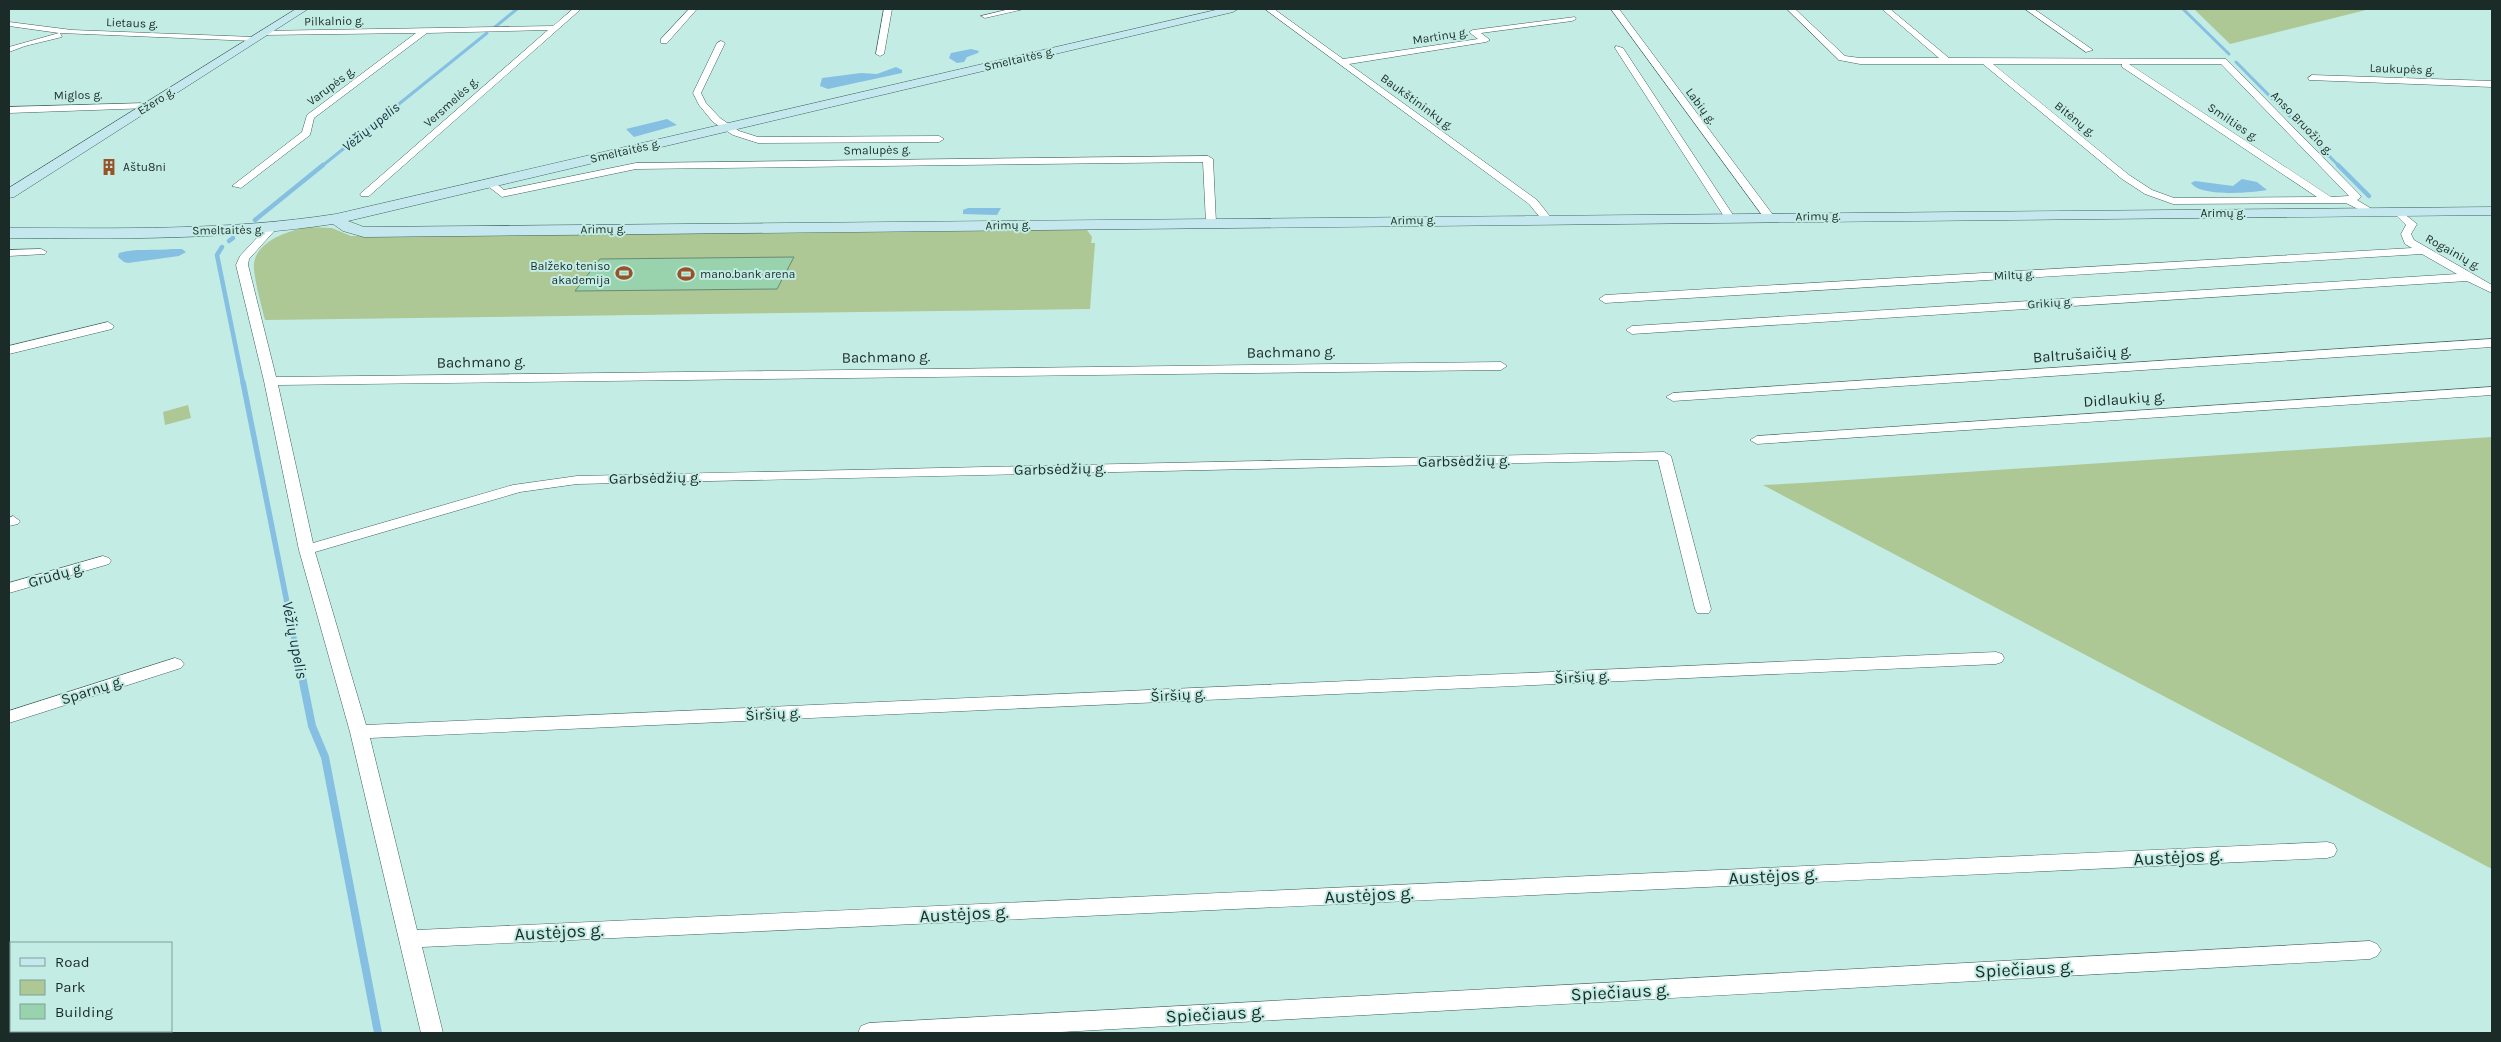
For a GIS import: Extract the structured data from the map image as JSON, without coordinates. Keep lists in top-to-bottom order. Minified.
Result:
{"streets":{"main road":["Smeltaitės g.","Ežero g.","Arimų g."],"street":["Pilkalnio g.","Lietaus g.","Martinų g.","Laukupės g.","Varupės g.","Miglos g.","Versmelės g.","Baukštininkų g.","Labių g.","Bitėnų g.","Smilties g.","Anso Bruožio g.","Smalupės g.","Rogainių g.","Miltų g.","Grikių g.","Bachmano g.","Baltrušaičių g.","Didlaukių g.","Garbsėdžių g.","Grūdų g.","Širšių g.","Sparnų g.","Austėjos g.","Spiečiaus g."]},"crossings":[["Pilkalnio g.","Lietaus g."],["Pilkalnio g.","Varupės g."],["Pilkalnio g.","Ežero g."],["Pilkalnio g.","Versmelės g."],["Lietaus g.","Ežero g."],["Martinų g.","Baukštininkų g."],["Smeltaitės g.","Smalupės g."],["Smeltaitės g.","Arimų g."],["Miglos g.","Ežero g."],["Baukštininkų g.","Arimų g."],["Labių g.","Arimų g."],["Bitėnų g.","Smilties g."],["Bitėnų g.","Anso Bruožio g."],["Smalupės g.","Arimų g."],["Arimų g.","Rogainių g."],["Rogainių g.","Miltų g."],["Rogainių g.","Grikių g."]],"water":["Vėžių upelis"],"places":{"building":["Aštu8ni"],"sports":["Balžeko teniso akademija","mano.bank arena"]},"legend":["Road","Park","Building"]}
